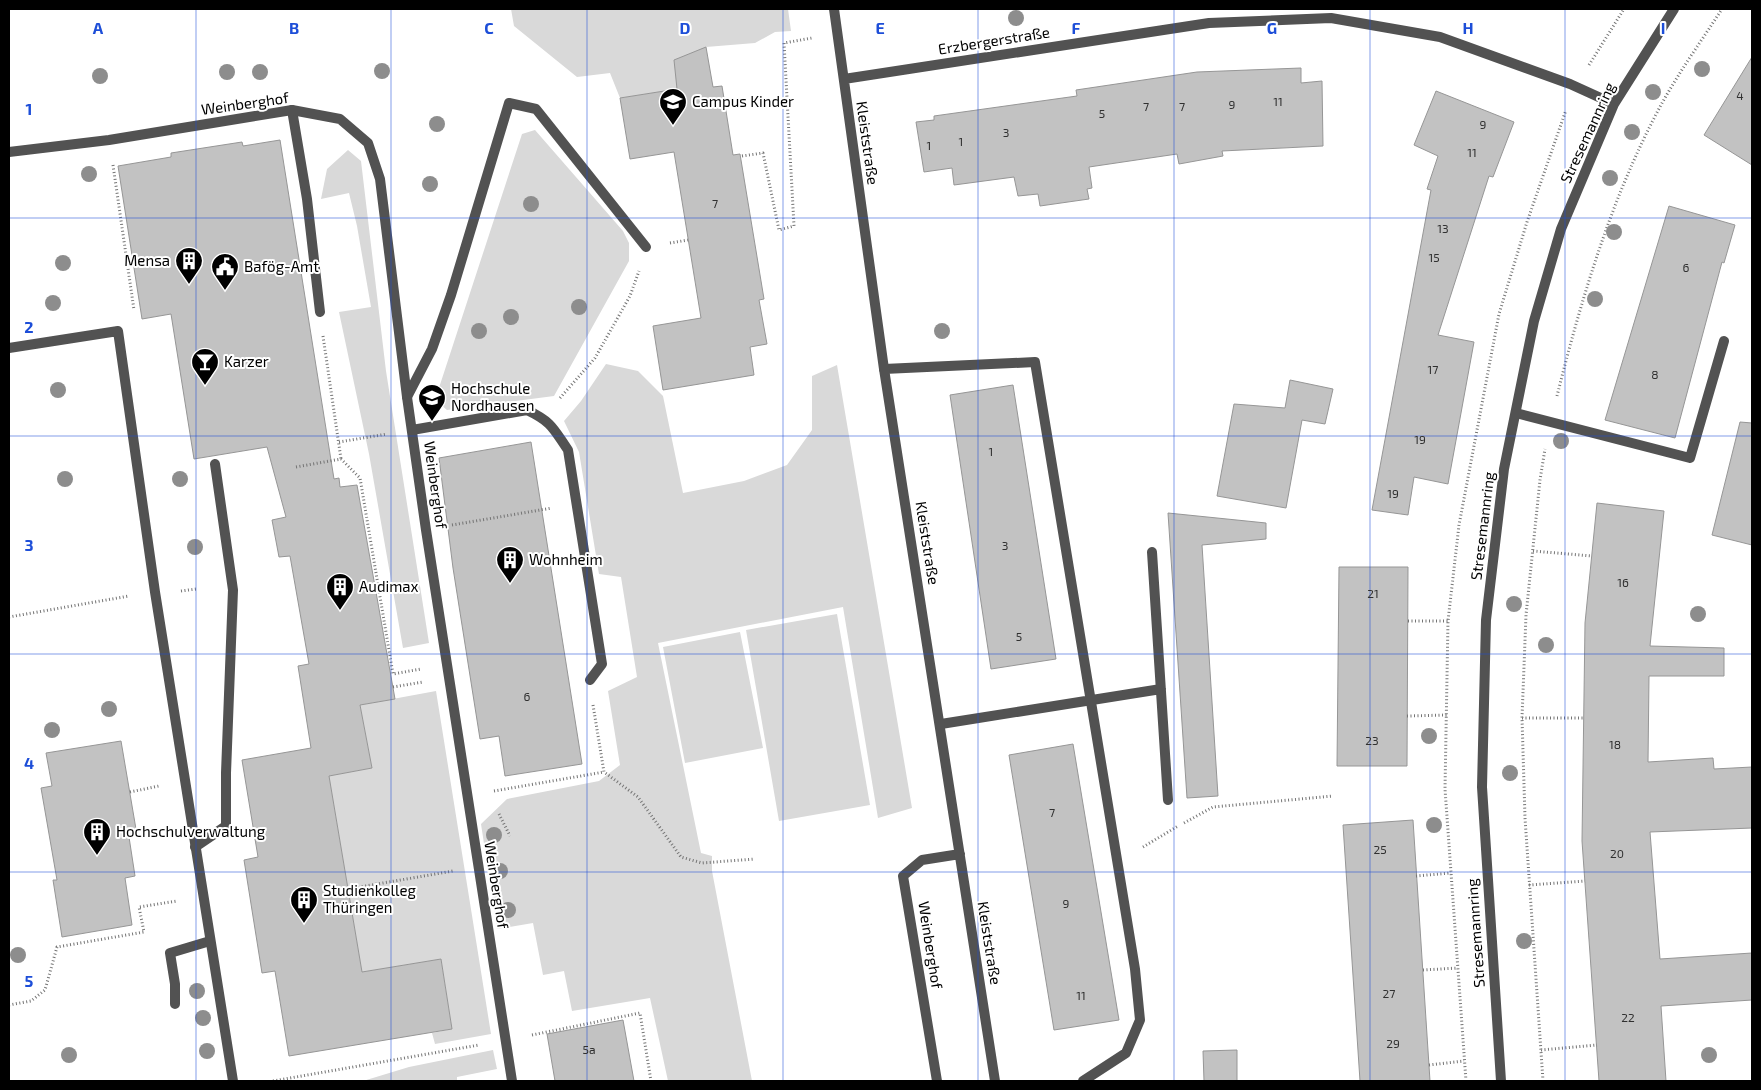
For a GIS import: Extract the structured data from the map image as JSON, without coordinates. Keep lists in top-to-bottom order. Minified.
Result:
{"streets":{"street":["Erzbergerstraße","Weinberghof","Stresemannring","Kleiststraße"]},"crossings":[["Erzbergerstraße","Stresemannring"],["Erzbergerstraße","Kleiststraße"],["Weinberghof","Kleiststraße"]],"places":{"school or university":["Campus Kinder","Hochschule Nordhausen"],"building":["Mensa","Wohnheim","Audimax","Hochschulverwaltung","Studienkolleg Thüringen"],"public building":["Bafög-Amt"],"bar":["Karzer"]},"house_numbers":["4","11","9","7","7","5","9","3","1","1","11","7","13","15","6","17","8","19","1","19","3","16","21","5","6","23","18","7","25","20","9","27","11","22","29","5a"],"grid":{"columns":["A","B","C","D","E","F","G","H","I"],"rows":["1","2","3","4","5"]}}
